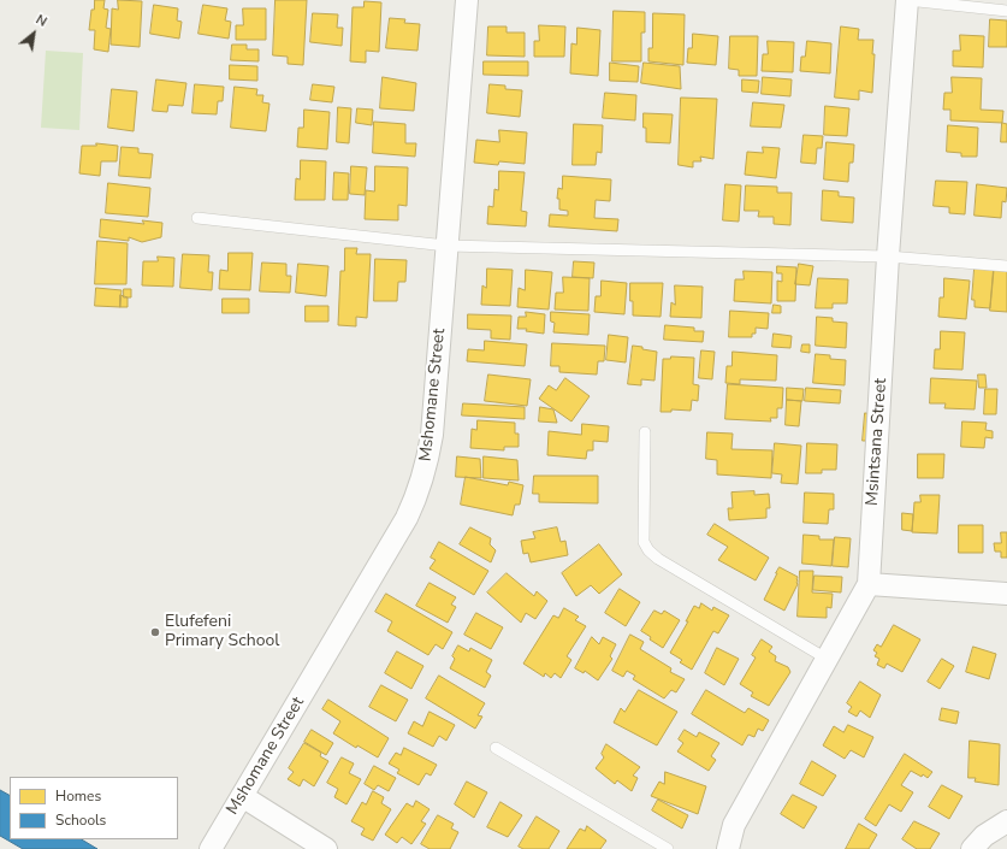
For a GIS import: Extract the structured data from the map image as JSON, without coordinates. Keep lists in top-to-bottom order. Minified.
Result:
{"streets":{"street":["Mshomane Street","Msintsana Street"]},"places":["Elufefeni Primary School"],"legend":["Homes","Schools"],"north":"top right"}
